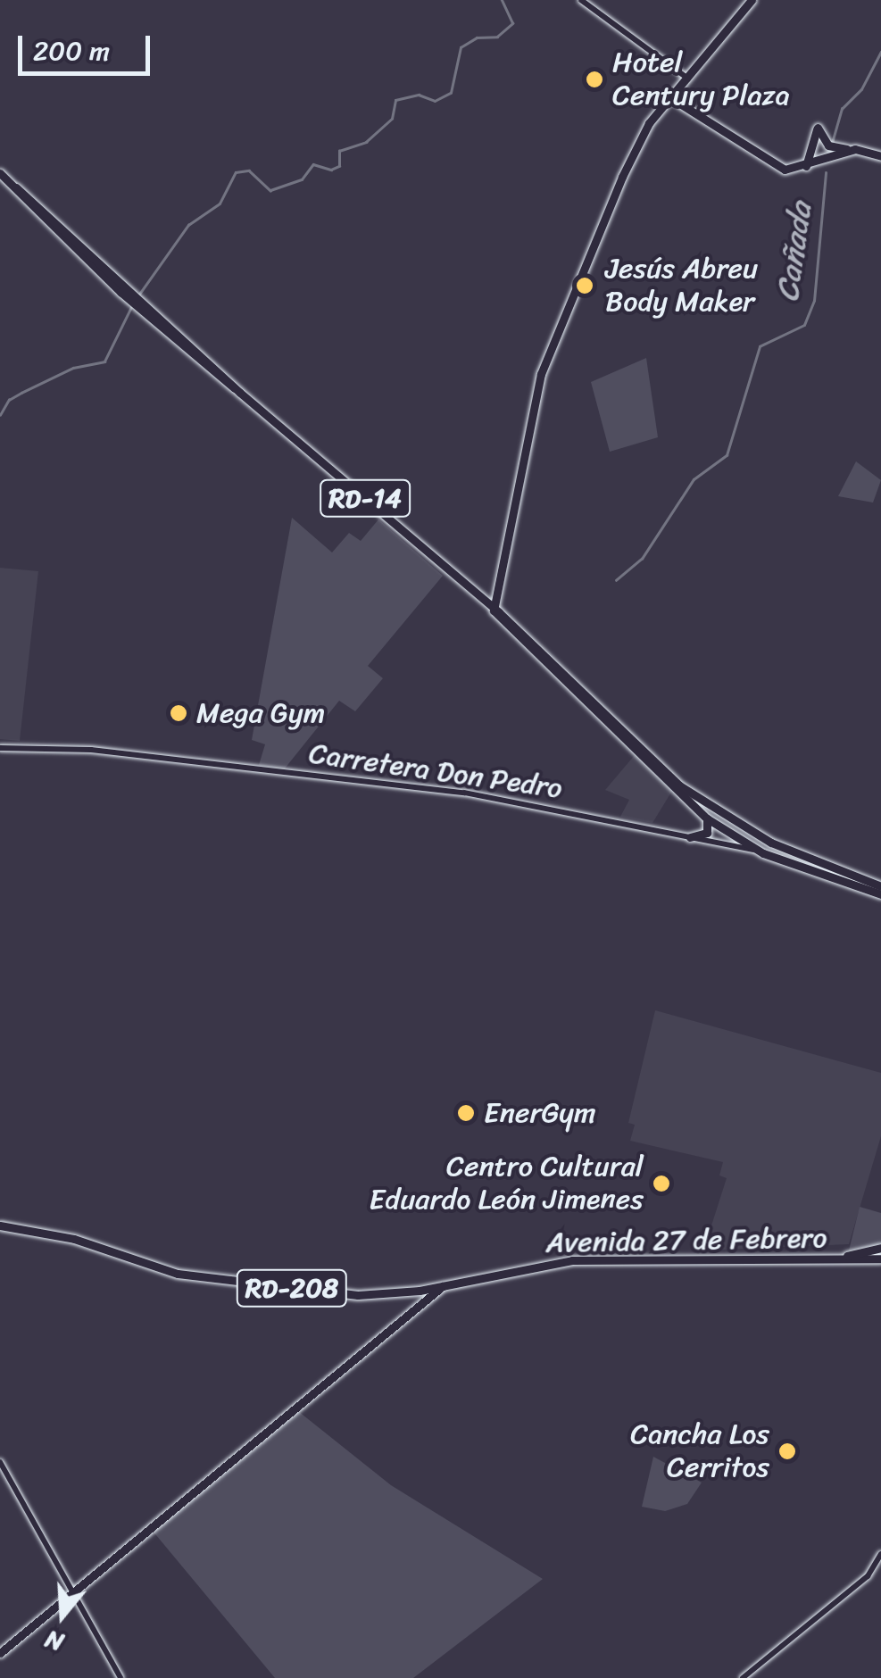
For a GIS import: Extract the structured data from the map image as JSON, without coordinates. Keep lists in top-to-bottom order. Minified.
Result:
{"streets":{"main road":["RD-14","Avenida 27 de Febrero","RD-208"],"street":["Carretera Don Pedro"]},"crossings":[["RD-14","Carretera Don Pedro"]],"water":["Cañada"],"places":["Hotel Century Plaza","Jesús Abreu Body Maker","Mega Gym","EnerGym","Centro Cultural Eduardo León Jimenes","Cancha Los Cerritos"],"scale_bar":"200 m","north":"bottom"}
